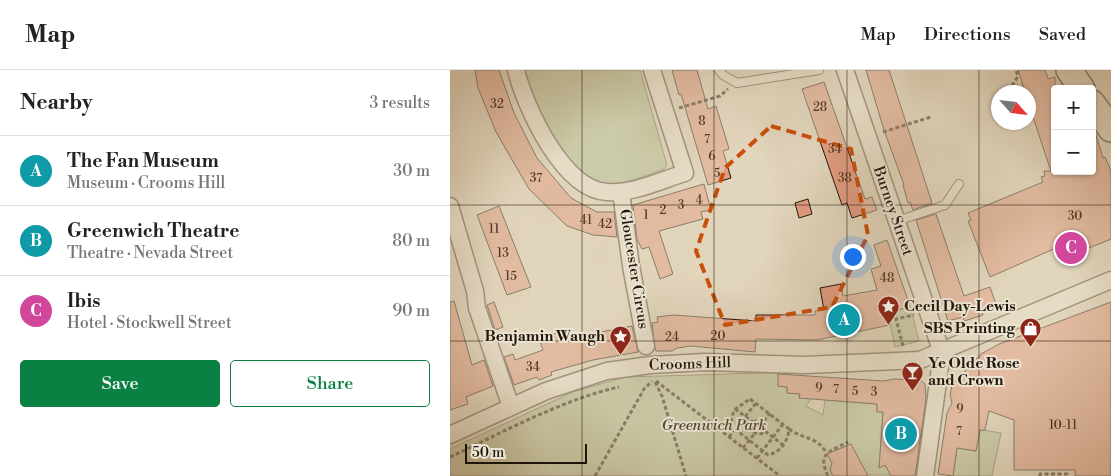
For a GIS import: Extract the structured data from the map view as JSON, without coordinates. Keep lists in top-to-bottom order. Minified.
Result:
{"streets":{"street":["Burney Street","Gloucester Circus","Crooms Hill"]},"crossings":[["Burney Street","Crooms Hill"]],"parks":["Greenwich Park"],"places":{"place":["Cecil Day-Lewis","Benjamin Waugh"],"shop":["SBS Printing"],"bar":["Ye Olde Rose and Crown"]},"house_numbers":["32","28","8","7","34","6","5","37","38","4","3","2","1","30","41","42","11","13","15","48","20","24","34","9","7","5","3","9","10-11","7"],"scale_bar":"50 m","north":"bottom right","page":{"header":"Map","nav":["Map","Directions","Saved"],"heading":["Nearby","3 results"],"map_buttons":["+","−"],"list":[{"mark":"A","name":"The Fan Museum","note":"Museum · Crooms Hill","value":"30 m"},{"mark":"B","name":"Greenwich Theatre","note":"Theatre · Nevada Street","value":"80 m"},{"mark":"C","name":"Ibis","note":"Hotel · Stockwell Street","value":"90 m"}],"pins":["C","A","B"],"buttons":["Save","Share"],"scale":"50 m"}}
